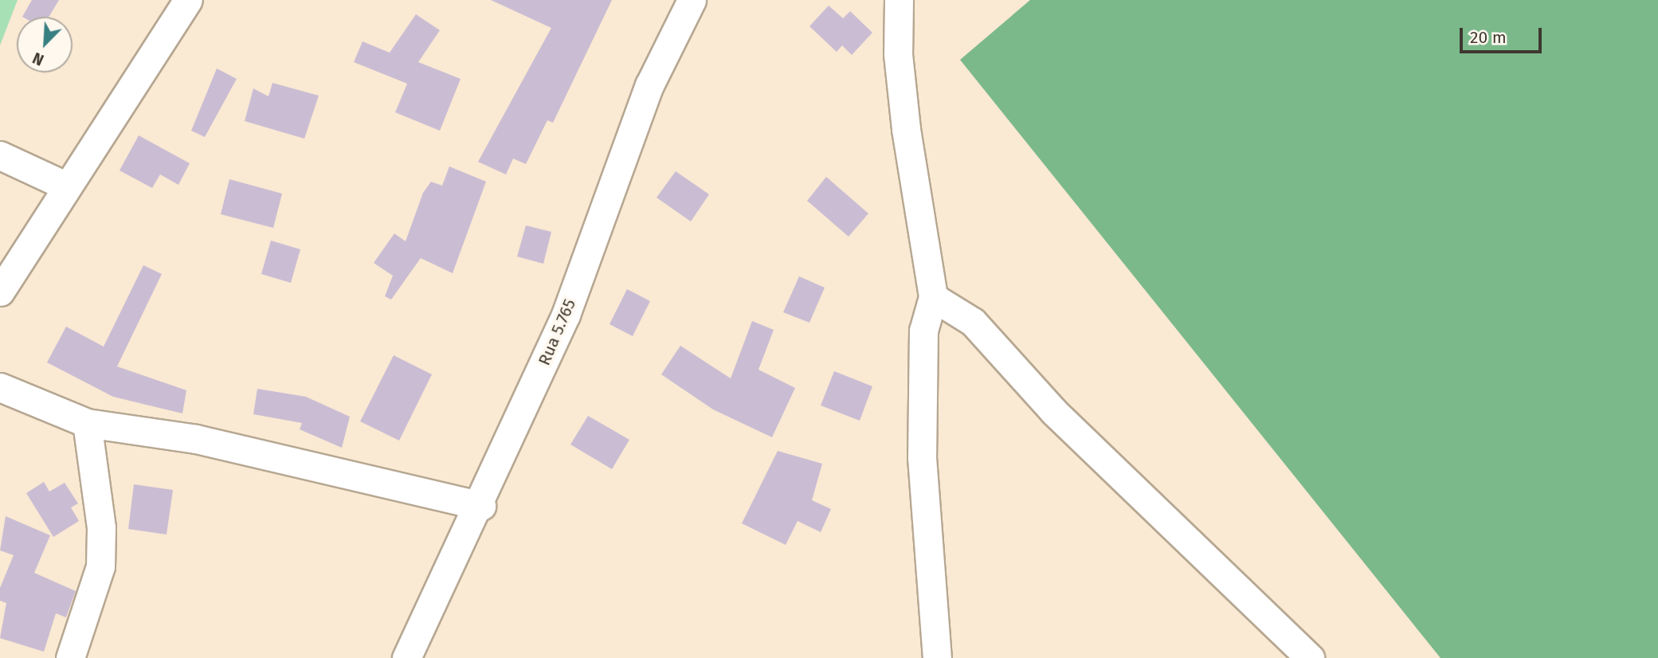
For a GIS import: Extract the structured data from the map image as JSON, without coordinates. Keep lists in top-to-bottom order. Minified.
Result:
{"streets":{"street":["Rua 5.765"]},"scale_bar":"20 m","north":"bottom left"}
